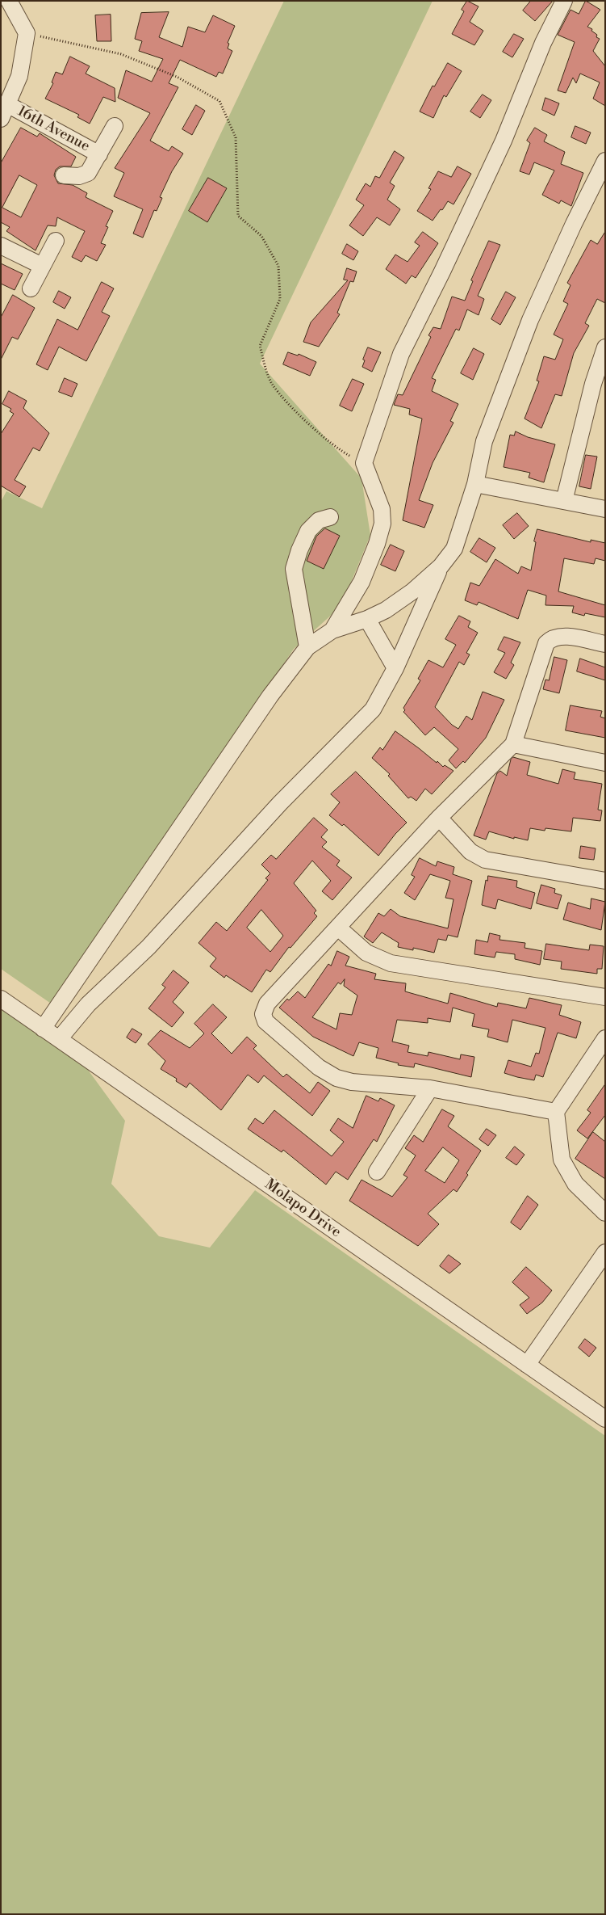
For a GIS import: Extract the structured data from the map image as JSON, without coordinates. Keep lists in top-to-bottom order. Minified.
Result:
{"streets":{"street":["16th Avenue","Molapo Drive"]}}
